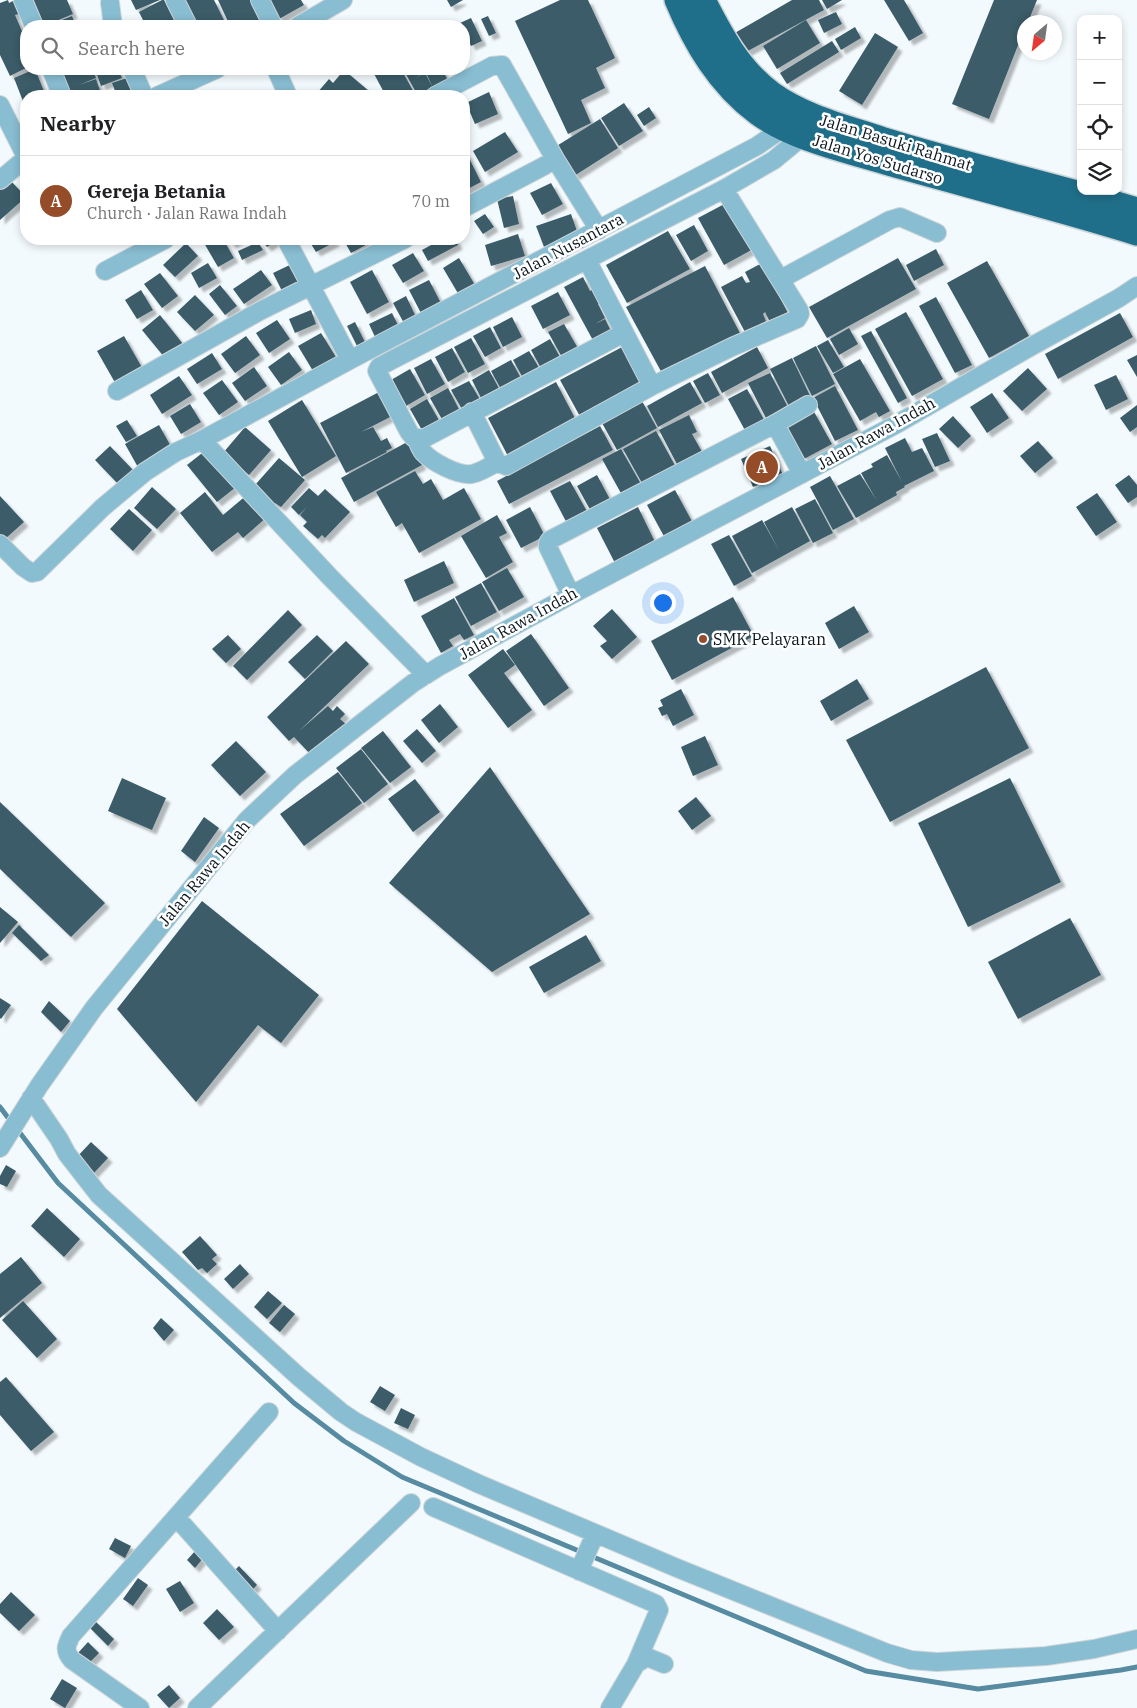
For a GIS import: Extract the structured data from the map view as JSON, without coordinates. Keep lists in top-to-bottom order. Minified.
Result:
{"streets":{"highway":["Jalan Basuki Rahmat","Jalan Yos Sudarso"],"street":["Jalan Nusantara","Jalan Rawa Indah"]},"crossings":[["Jalan Yos Sudarso","Jalan Nusantara"]],"places":["SMK Pelayaran"],"north":"bottom left","page":{"map_buttons":["+","−"],"search":"Search here","heading":"Nearby","list":[{"mark":"A","name":"Gereja Betania","note":"Church · Jalan Rawa Indah","value":"70 m"}],"pins":"A"}}
